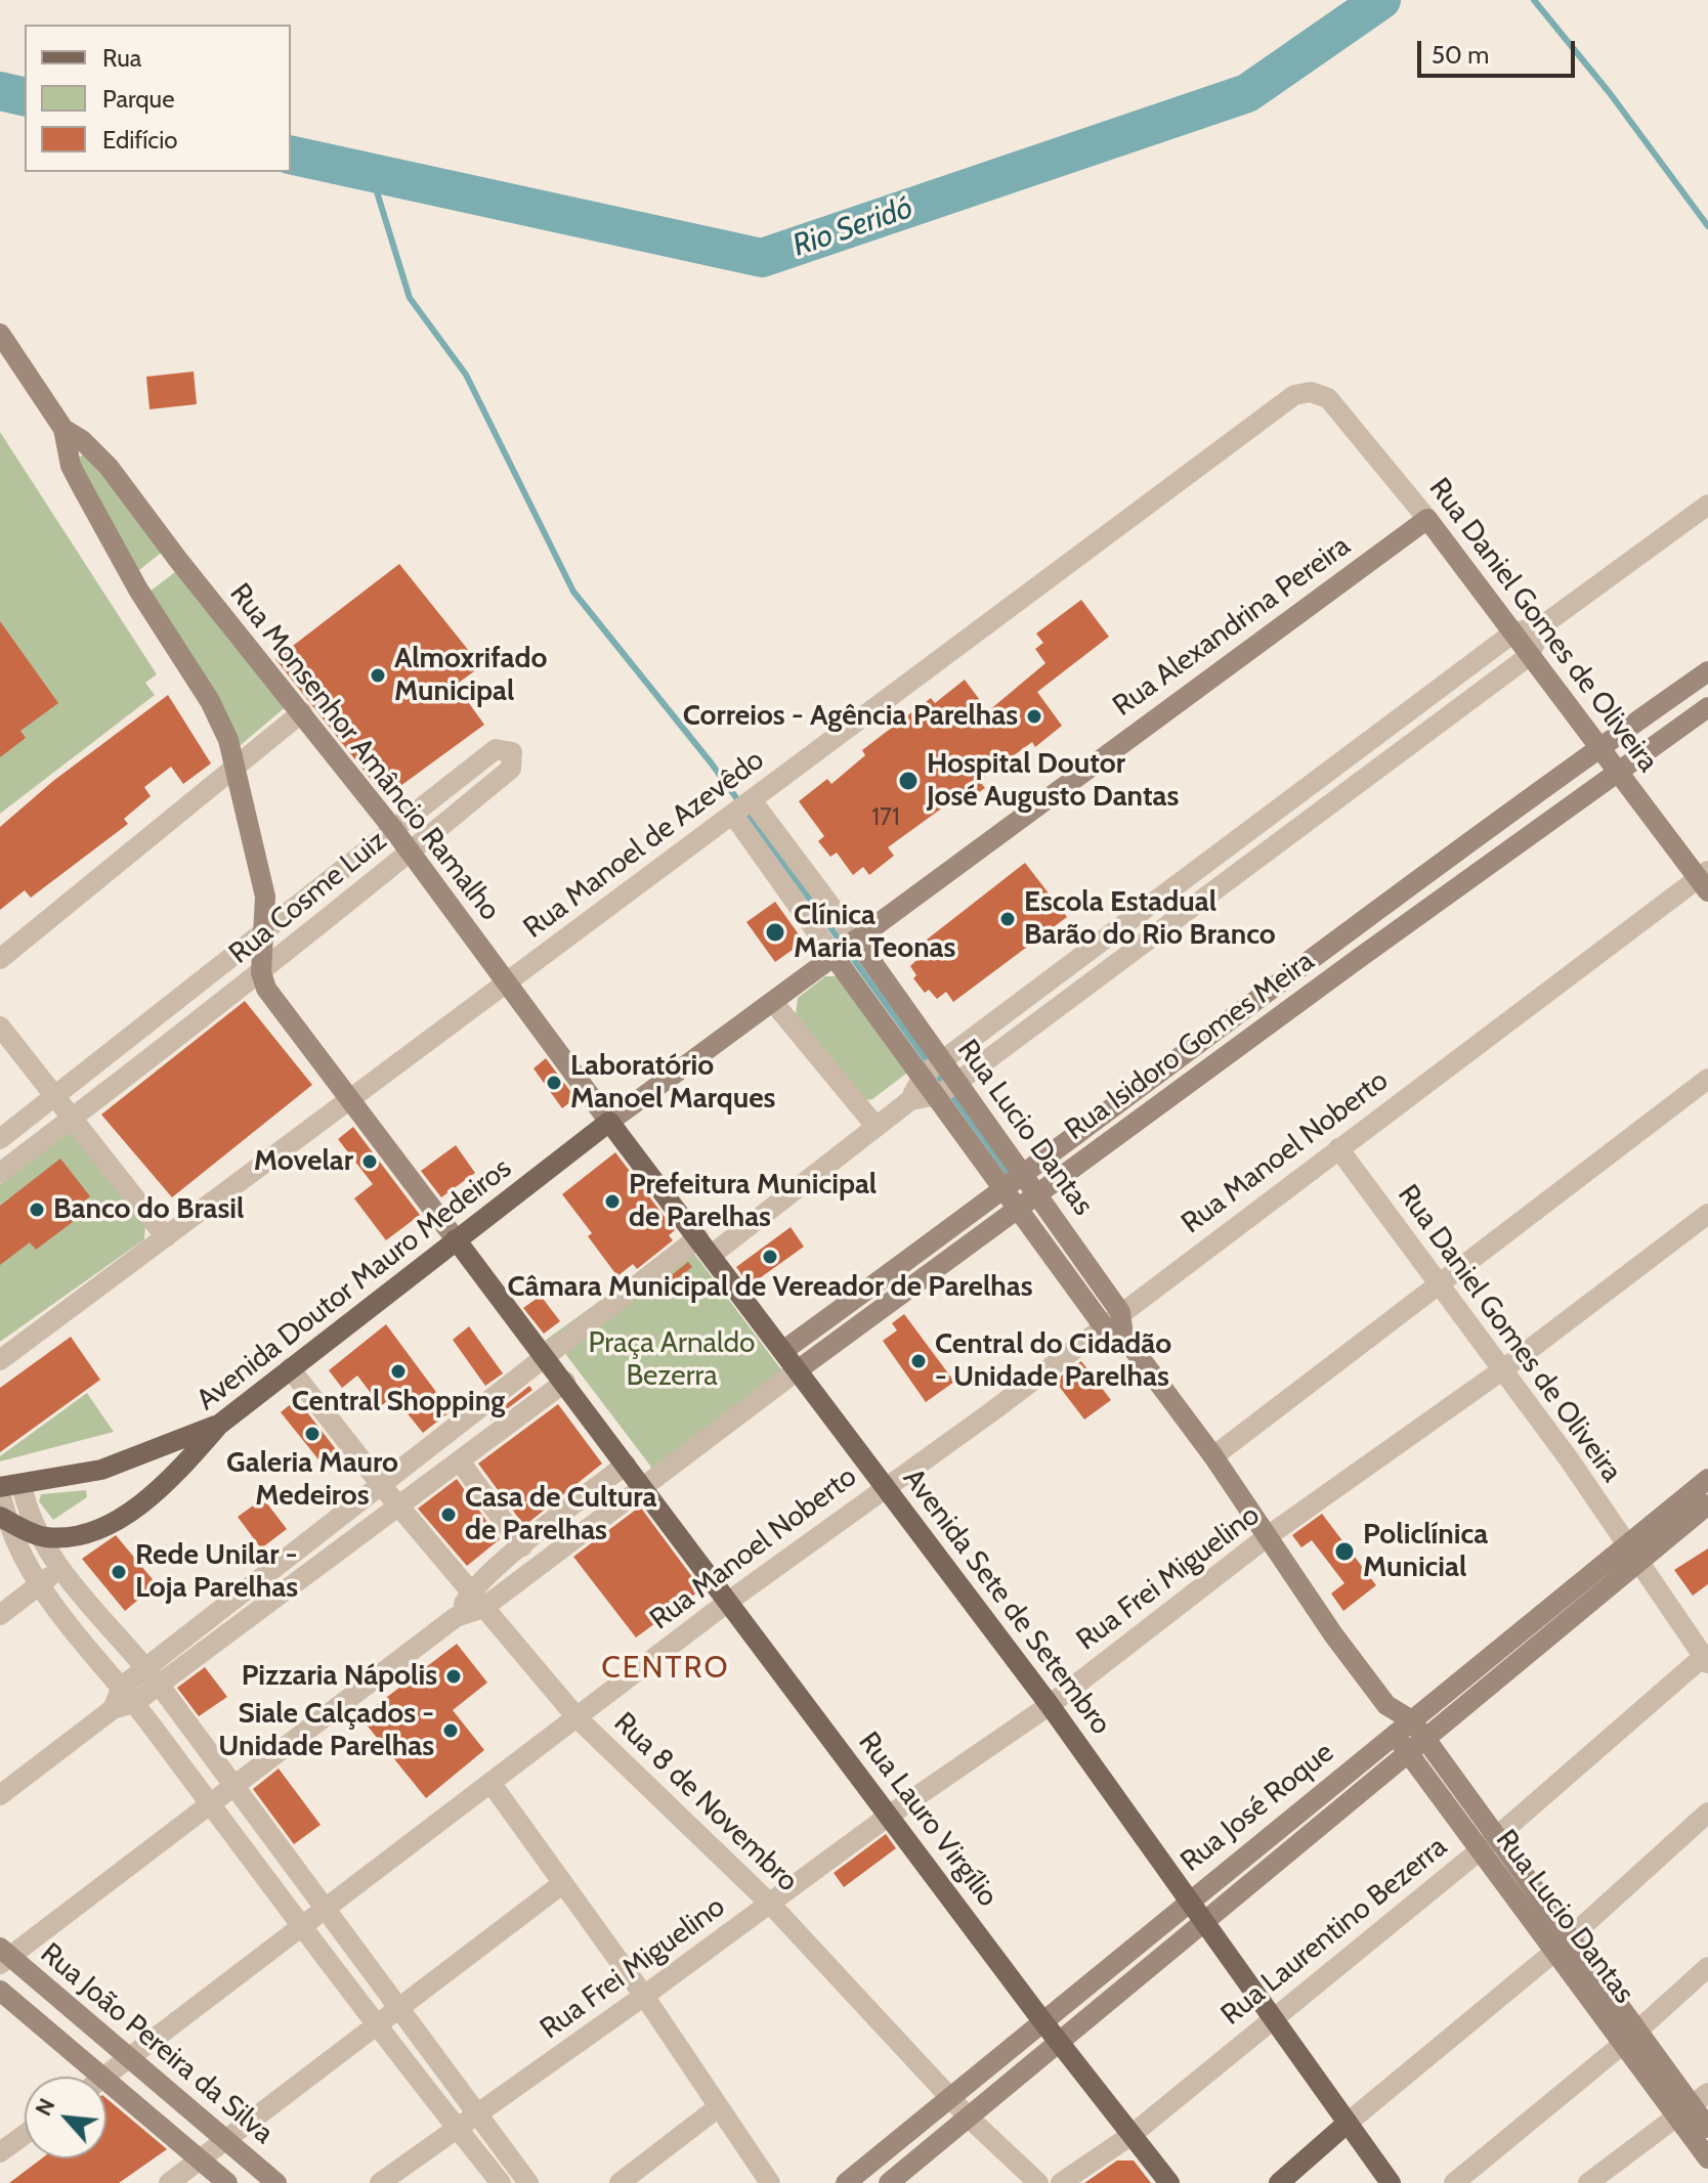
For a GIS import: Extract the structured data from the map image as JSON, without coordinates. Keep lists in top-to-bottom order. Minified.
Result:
{"streets":{"main road":["Avenida Doutor Mauro Medeiros","Avenida Sete de Setembro","Rua Lauro Virgílio"],"street":["Rua Daniel Gomes de Oliveira","Rua Alexandrina Pereira","Rua Monsenhor Amâncio Ramalho","Rua Manoel de Azevêdo","Rua Cosme Luiz","Rua Isidoro Gomes Meira","Rua Lucio Dantas","Rua Manoel Noberto","Rua Frei Miguelino","Rua 8 de Novembro","Rua José Roque","Rua Laurentino Bezerra","Rua João Pereira da Silva"]},"crossings":[["Rua Daniel Gomes de Oliveira","Rua Alexandrina Pereira"],["Rua Daniel Gomes de Oliveira","Rua Manoel de Azevêdo"],["Rua Daniel Gomes de Oliveira","Rua Isidoro Gomes Meira"],["Rua Daniel Gomes de Oliveira","Rua Manoel Noberto"],["Rua Daniel Gomes de Oliveira","Rua Frei Miguelino"],["Rua Daniel Gomes de Oliveira","Rua José Roque"],["Rua Daniel Gomes de Oliveira","Rua Laurentino Bezerra"],["Rua Alexandrina Pereira","Rua Monsenhor Amâncio Ramalho"],["Rua Alexandrina Pereira","Rua Lucio Dantas"],["Rua Alexandrina Pereira","Avenida Doutor Mauro Medeiros"],["Rua Alexandrina Pereira","Avenida Sete de Setembro"],["Rua Monsenhor Amâncio Ramalho","Rua Manoel de Azevêdo"],["Rua Monsenhor Amâncio Ramalho","Rua Cosme Luiz"],["Rua Monsenhor Amâncio Ramalho","Avenida Doutor Mauro Medeiros"],["Rua Monsenhor Amâncio Ramalho","Avenida Sete de Setembro"],["Rua Manoel de Azevêdo","Rua Lucio Dantas"],["Rua Isidoro Gomes Meira","Rua Lucio Dantas"],["Rua Isidoro Gomes Meira","Avenida Sete de Setembro"],["Rua Lucio Dantas","Rua Manoel Noberto"],["Rua Lucio Dantas","Rua Frei Miguelino"],["Rua Lucio Dantas","Rua José Roque"],["Rua Lucio Dantas","Rua Laurentino Bezerra"],["Rua Manoel Noberto","Avenida Sete de Setembro"],["Rua Manoel Noberto","Rua 8 de Novembro"],["Rua Manoel Noberto","Rua Lauro Virgílio"],["Rua Manoel Noberto","Rua João Pereira da Silva"],["Avenida Doutor Mauro Medeiros","Avenida Sete de Setembro"],["Avenida Doutor Mauro Medeiros","Rua 8 de Novembro"],["Avenida Doutor Mauro Medeiros","Rua Lauro Virgílio"],["Rua Frei Miguelino","Avenida Sete de Setembro"],["Rua Frei Miguelino","Rua 8 de Novembro"],["Rua Frei Miguelino","Rua Lauro Virgílio"],["Avenida Sete de Setembro","Rua José Roque"],["Avenida Sete de Setembro","Rua Laurentino Bezerra"],["Rua 8 de Novembro","Rua José Roque"],["Rua José Roque","Rua Lauro Virgílio"],["Rua Lauro Virgílio","Rua Laurentino Bezerra"]],"districts":["CENTRO"],"water":["Rio Seridó"],"parks":["Praça Arnaldo Bezerra"],"places":["Almoxrifado Municipal","Correios - Agência Parelhas","Hospital Doutor José Augusto Dantas","Escola Estadual Barão do Rio Branco","Clínica Maria Teonas","Laboratório Manoel Marques","Movelar","Prefeitura Municipal de Parelhas","Banco do Brasil","Câmara Municipal de Vereador de Parelhas","Central do Cidadão - Unidade Parelhas","Central Shopping","Galeria Mauro Medeiros","Casa de Cultura de Parelhas","Policlínica Municial","Rede Unilar - Loja Parelhas","Pizzaria Nápolis","Siale Calçados - Unidade Parelhas"],"house_numbers":["171"],"legend":["Rua","Parque","Edifício"],"scale_bar":"50 m","north":"top left"}
